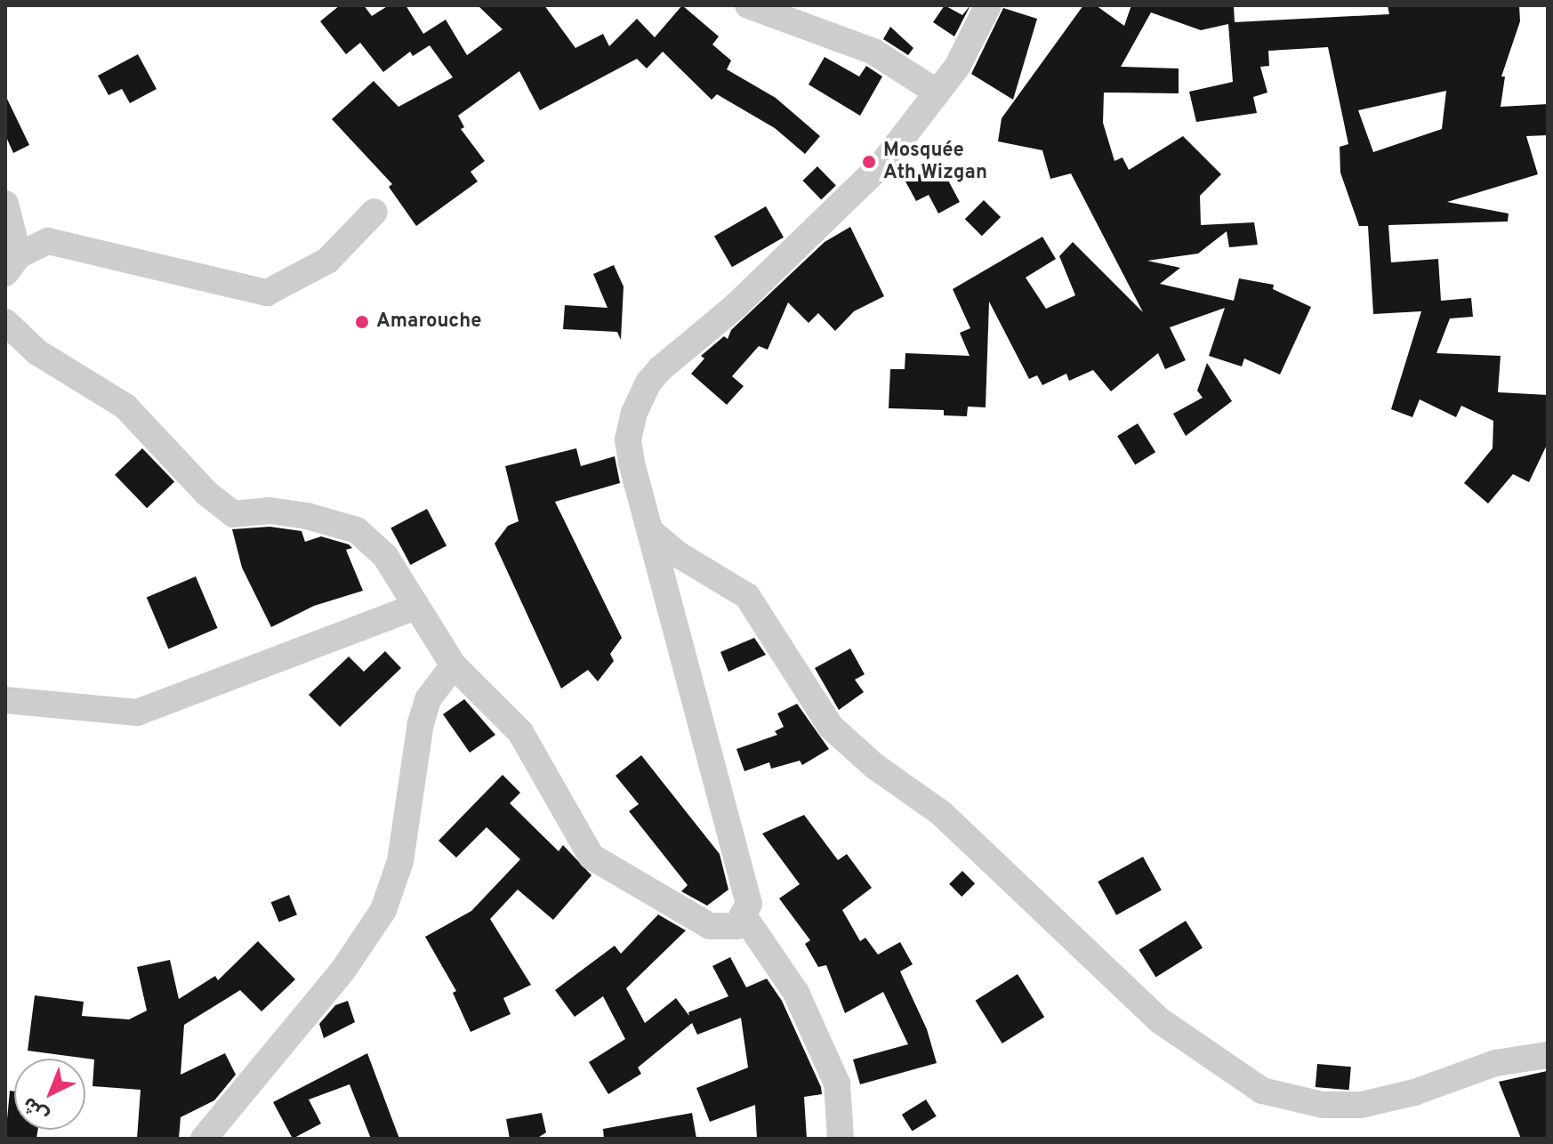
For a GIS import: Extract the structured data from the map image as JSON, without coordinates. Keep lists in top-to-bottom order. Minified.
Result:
{"places":["Mosquée Ath Wizgan","Amarouche"],"north":"bottom left"}
